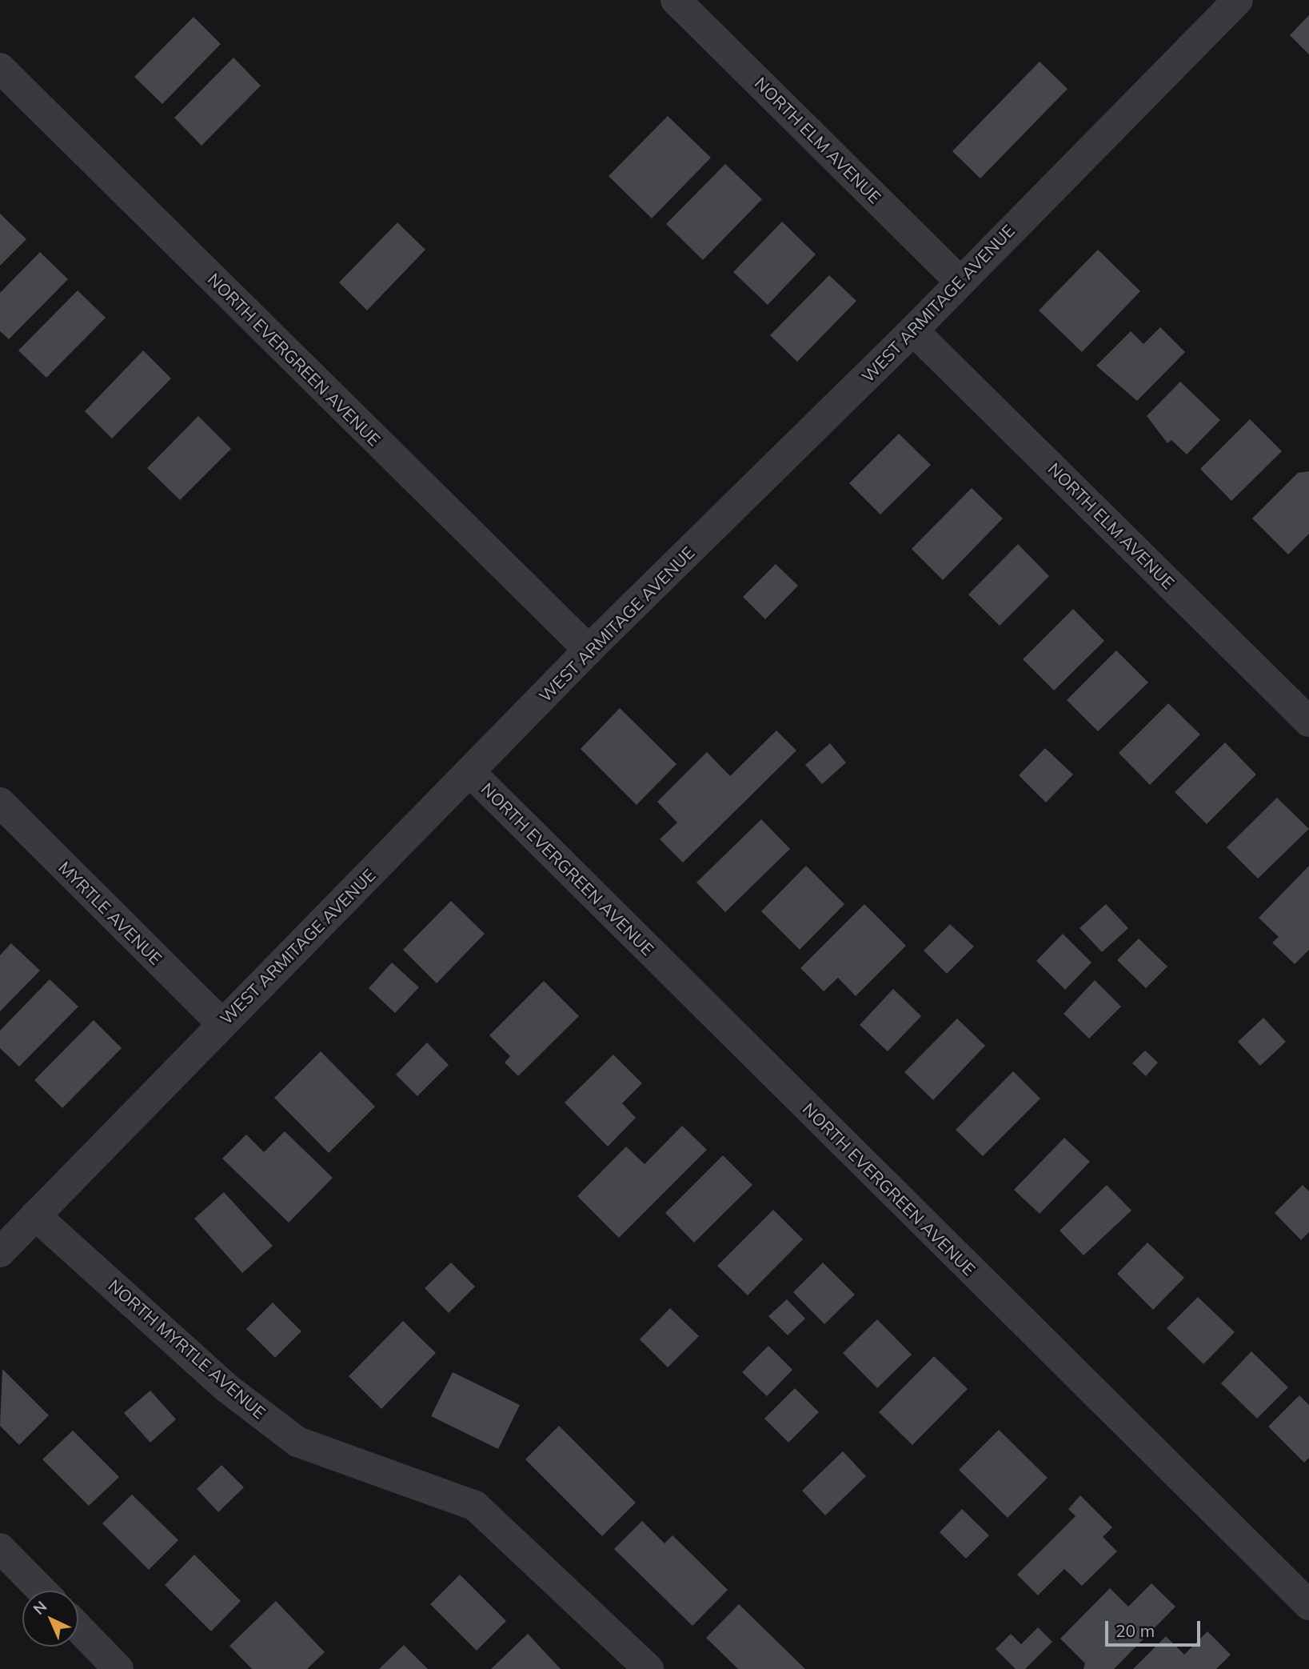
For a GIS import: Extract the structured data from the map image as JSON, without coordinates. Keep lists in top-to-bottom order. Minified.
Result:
{"streets":{"street":["NORTH ELM AVENUE","WEST ARMITAGE AVENUE","NORTH EVERGREEN AVENUE","MYRTLE AVENUE","NORTH MYRTLE AVENUE"]},"crossings":[["NORTH ELM AVENUE","WEST ARMITAGE AVENUE"],["WEST ARMITAGE AVENUE","NORTH EVERGREEN AVENUE"],["WEST ARMITAGE AVENUE","MYRTLE AVENUE"],["WEST ARMITAGE AVENUE","NORTH MYRTLE AVENUE"]],"scale_bar":"20 m","north":"top left"}
